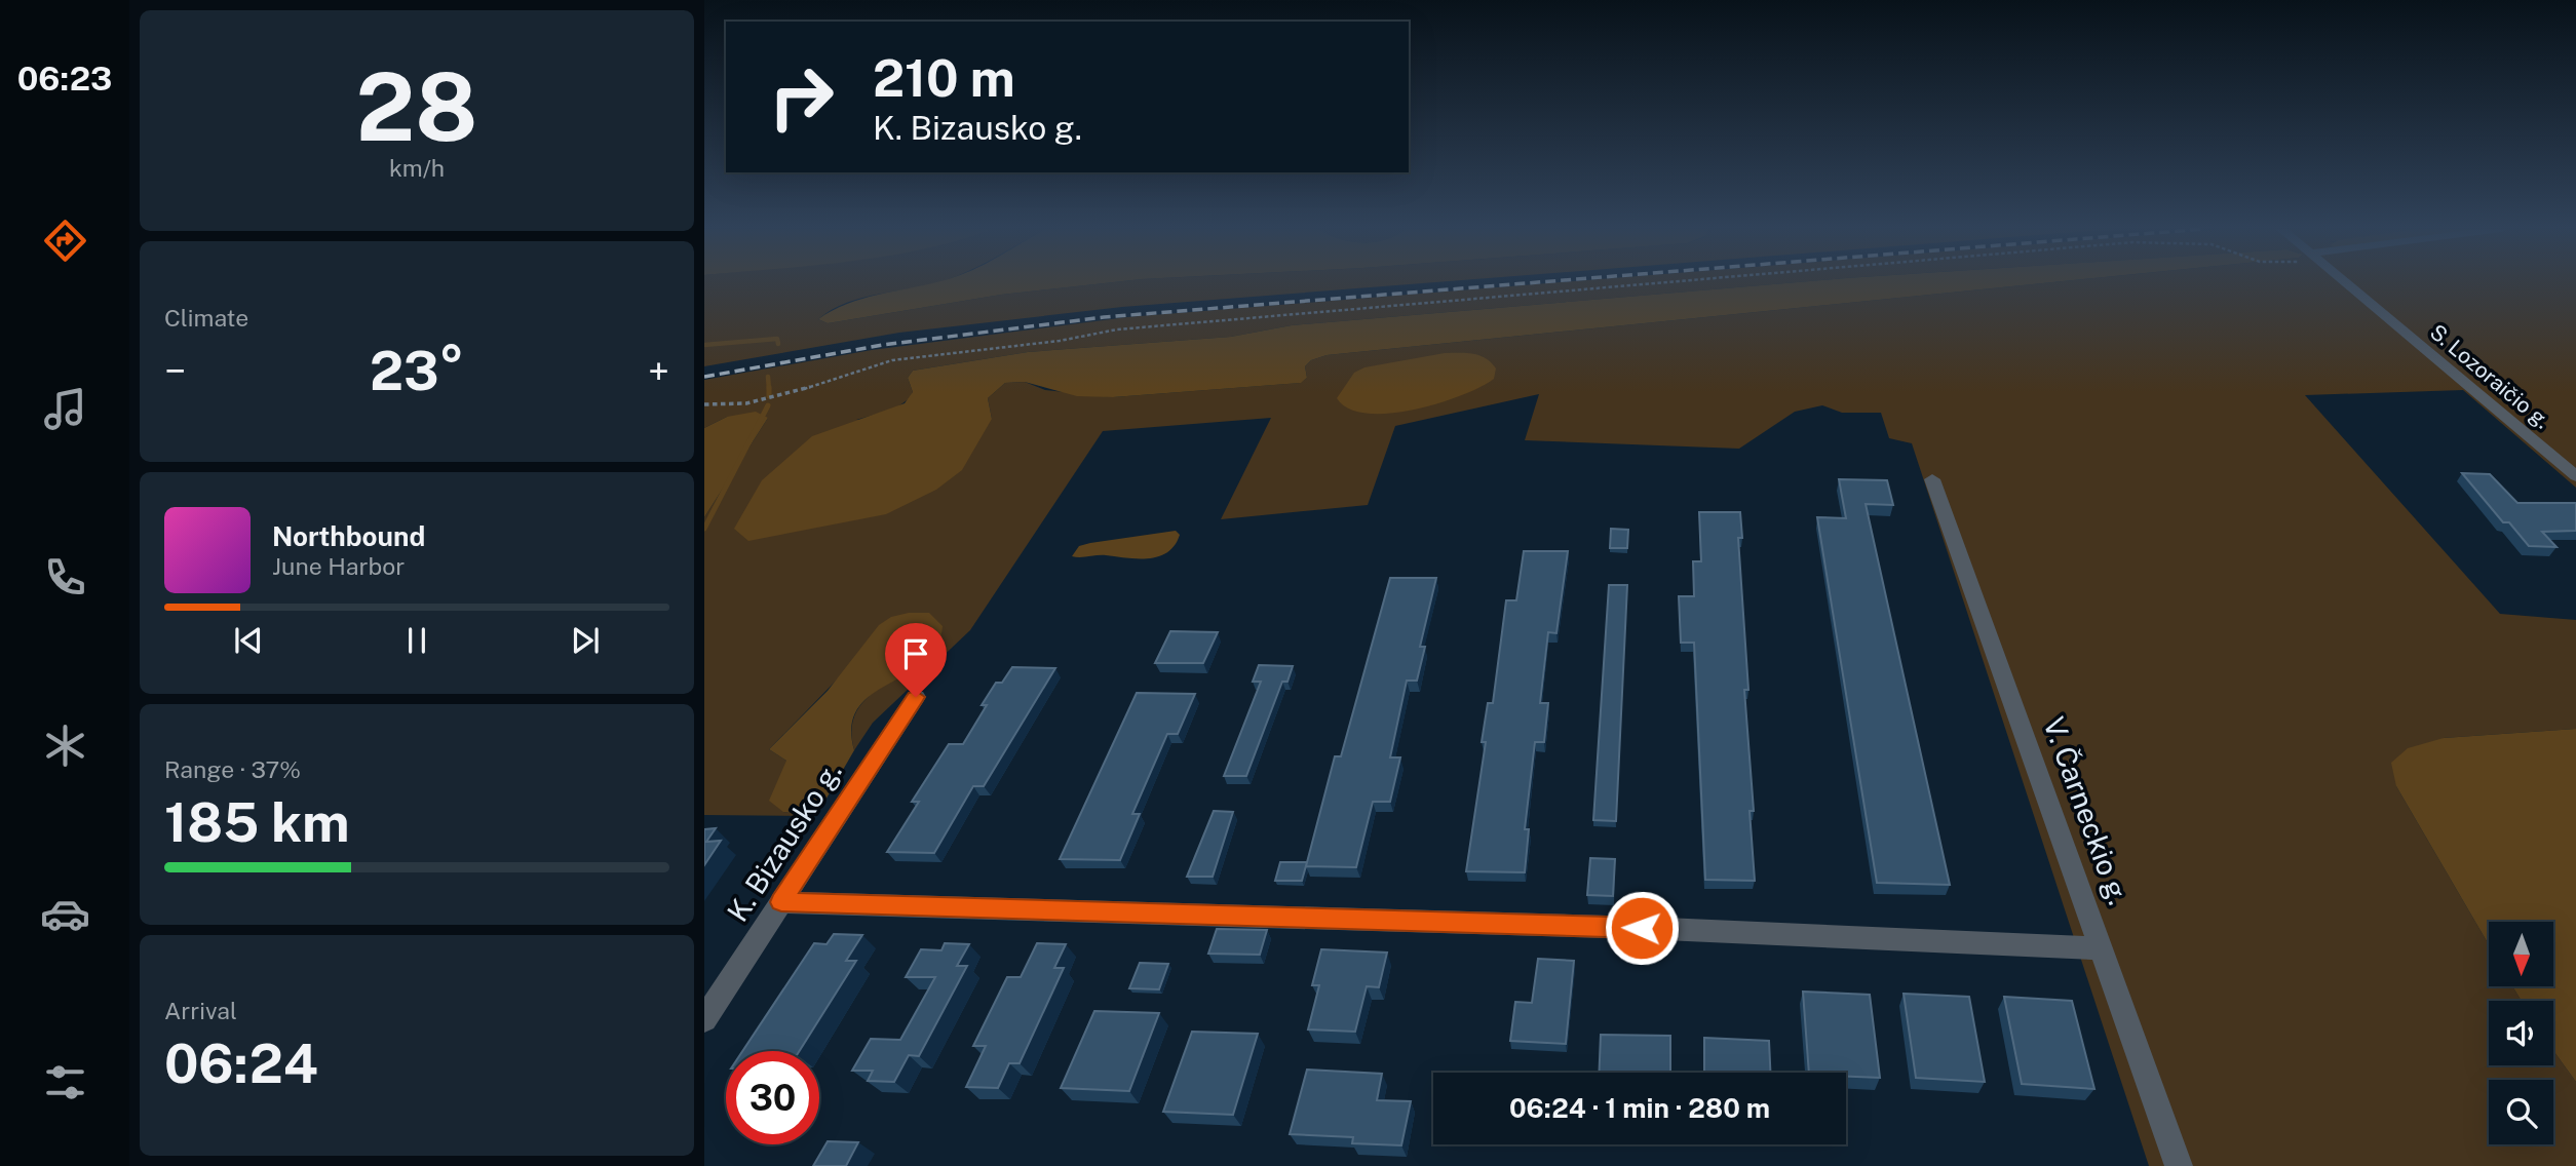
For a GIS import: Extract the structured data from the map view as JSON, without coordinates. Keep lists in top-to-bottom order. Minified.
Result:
{"streets":{"street":["S. Lozoraičio g.","V. Čarneckio g.","K. Bizausko g."]},"north":"bottom","page":{"tabs":"06:23","tile":[["28","km/h"],"Climate",["Range · 37%","185 km"],["Arrival","06:24"]],"turn":["210 m","K. Bizausko g."],"heat":["−","23°","+"],"song":["Northbound","June Harbor"],"limit":"30","trip":"06:24 · 1 min · 280 m"}}
